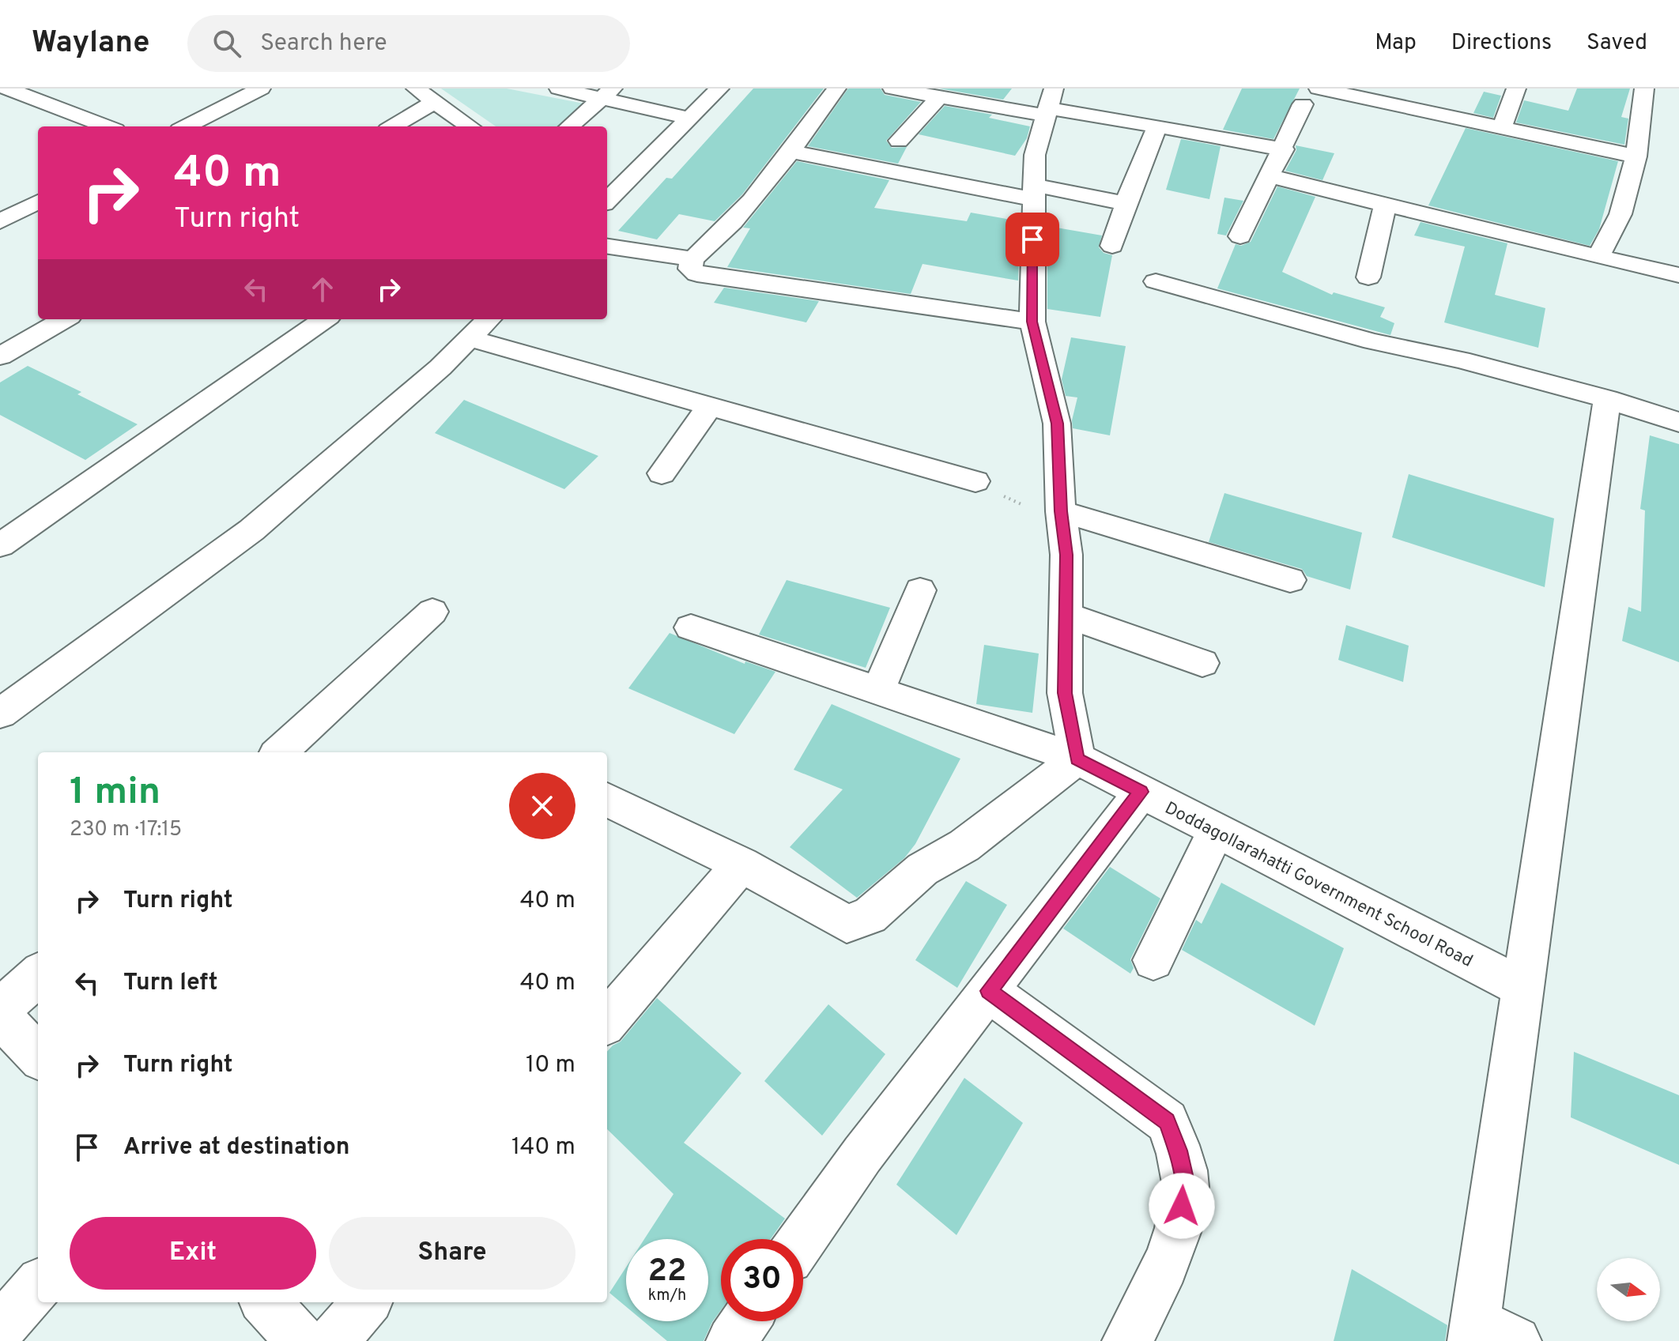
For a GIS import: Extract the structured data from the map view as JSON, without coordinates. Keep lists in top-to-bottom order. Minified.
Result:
{"streets":{"street":["Doddagollarahatti Government School Road"]},"north":"right","page":{"header":"Waylane","search":"Search here","nav":["Map","Directions","Saved"],"turn":["40 m","Turn right"],"heading":["1 min","230 m · 17:15"],"list":[{"name":"Turn right","value":"40 m"},{"name":"Turn left","value":"40 m"},{"name":"Turn right","value":"10 m"},{"name":"Arrive at destination","value":"140 m"}],"buttons":["Exit","Share"],"speed":"22 km/h","limit":"30"}}
